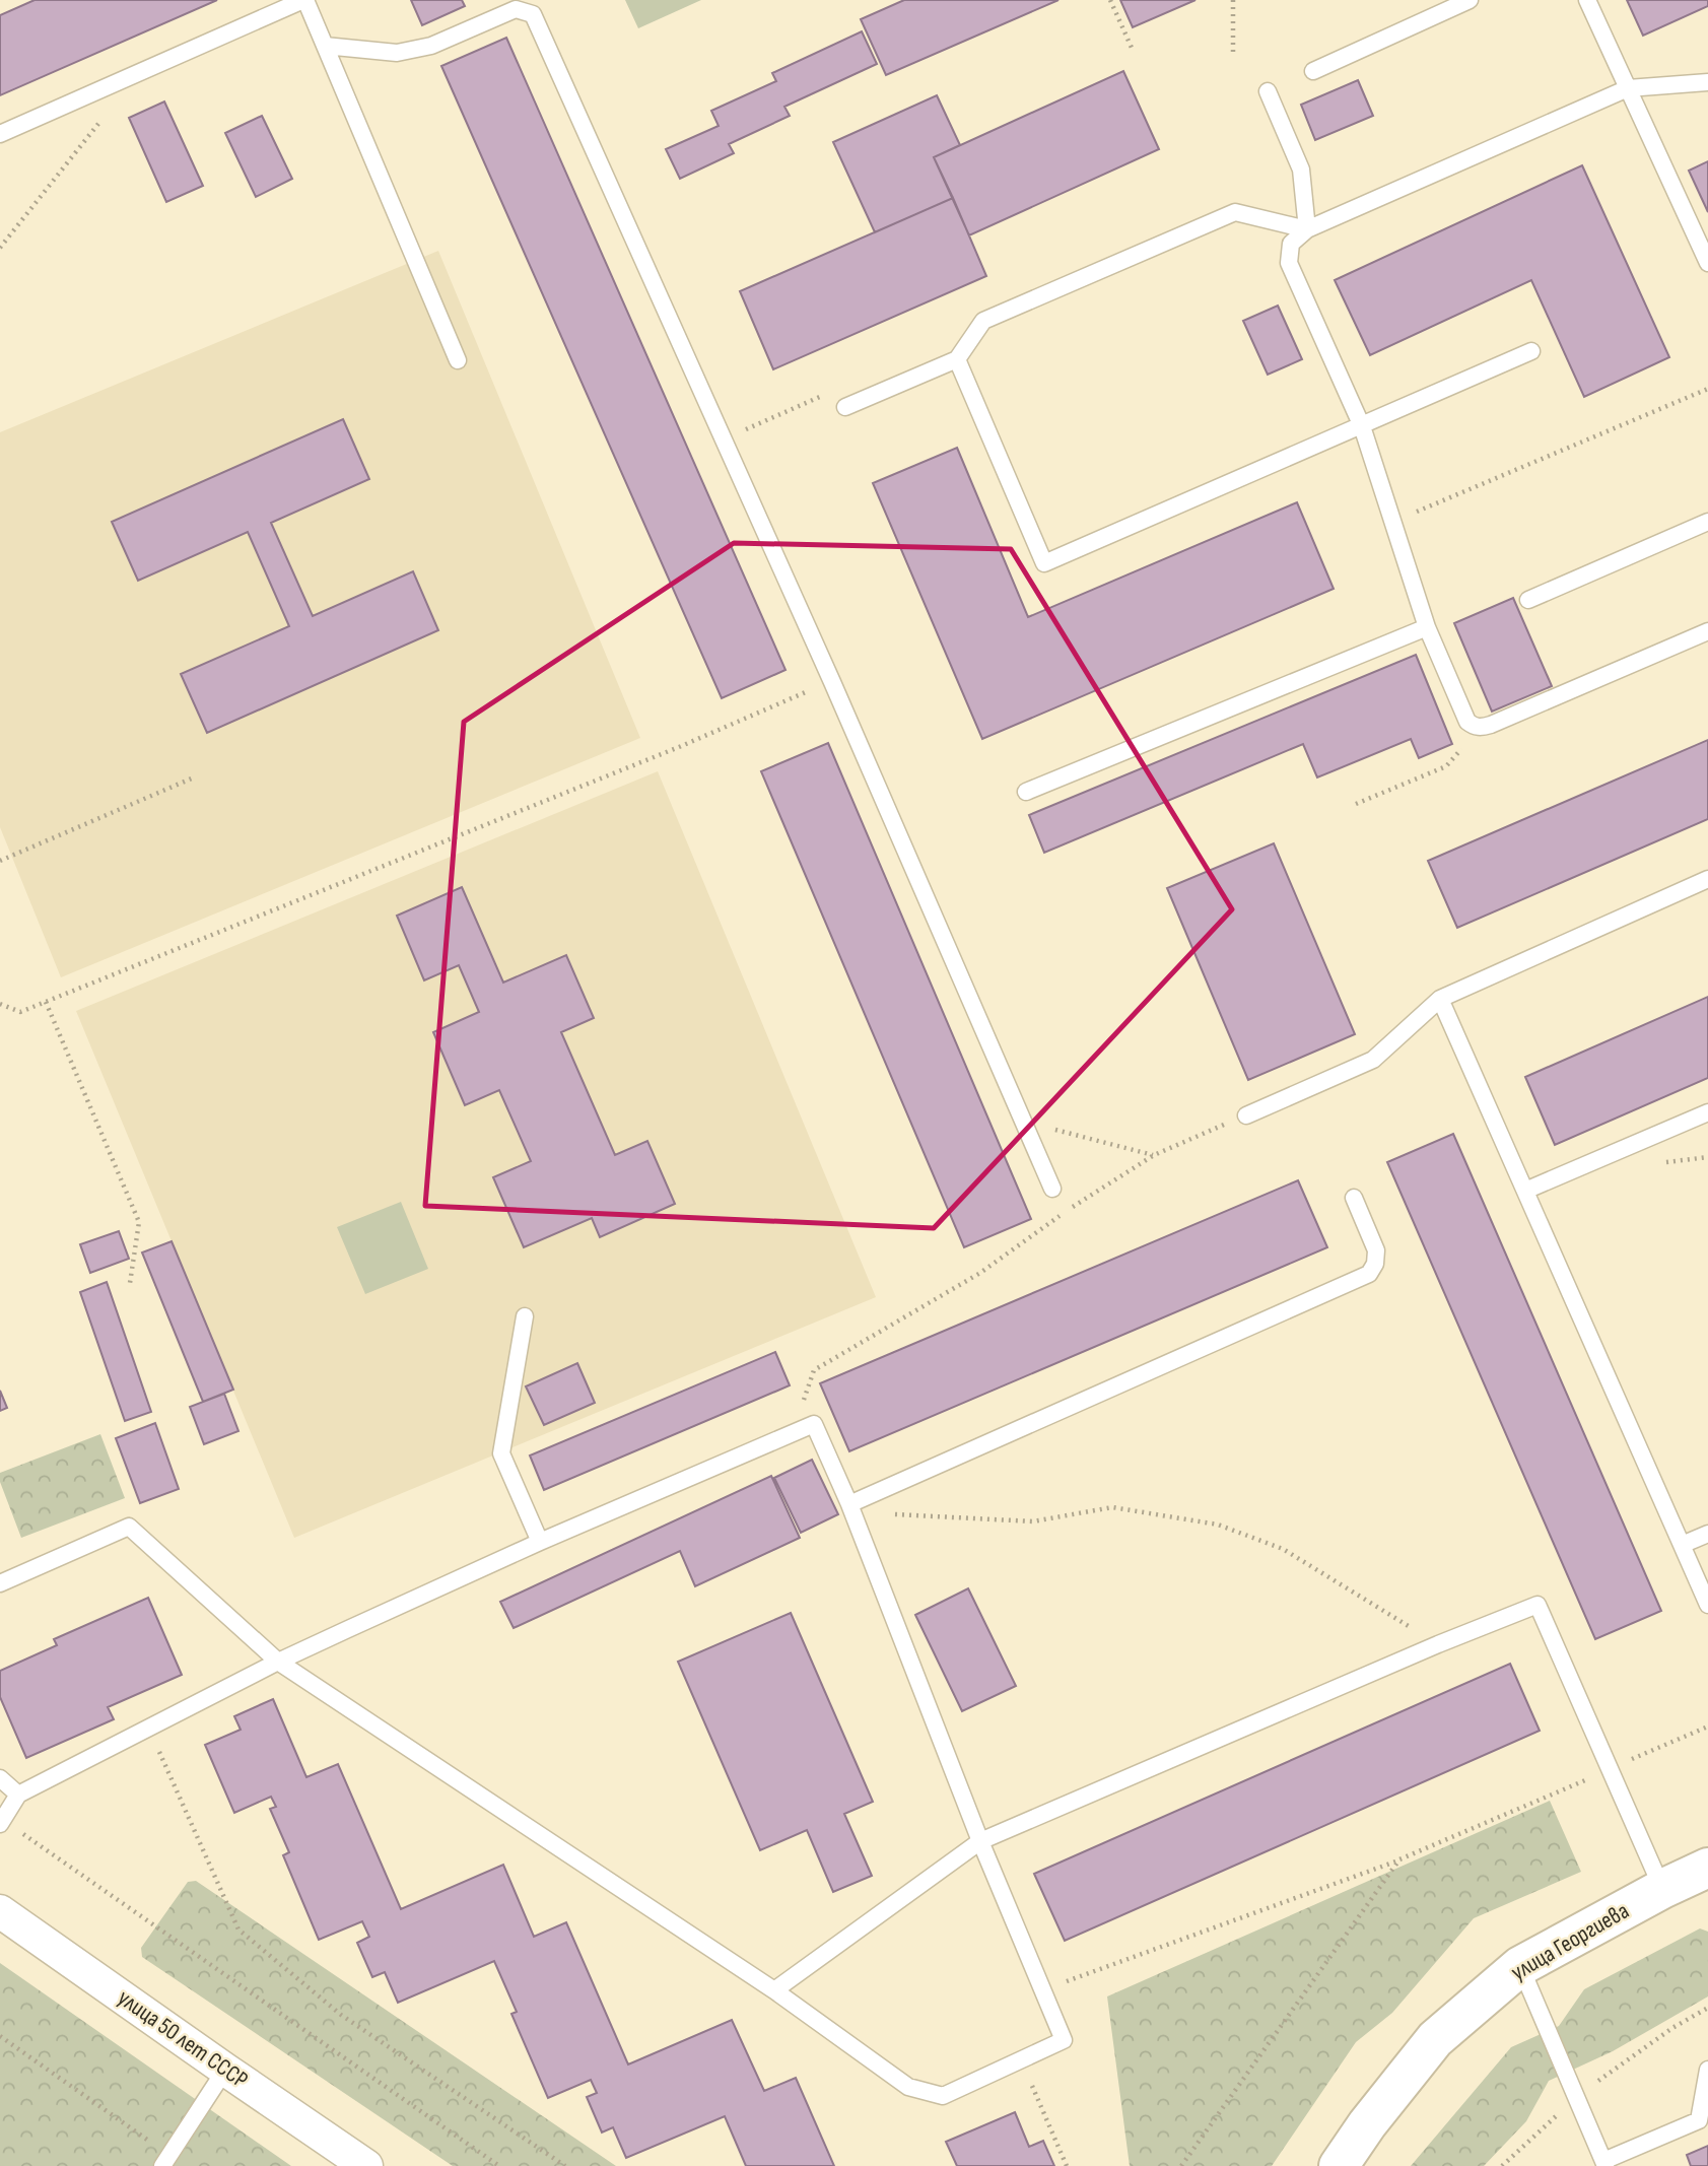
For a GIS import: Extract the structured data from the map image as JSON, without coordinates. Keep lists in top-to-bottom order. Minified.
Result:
{"streets":{"street":["улица Георгиева","улица 50 лет СССР"]}}
